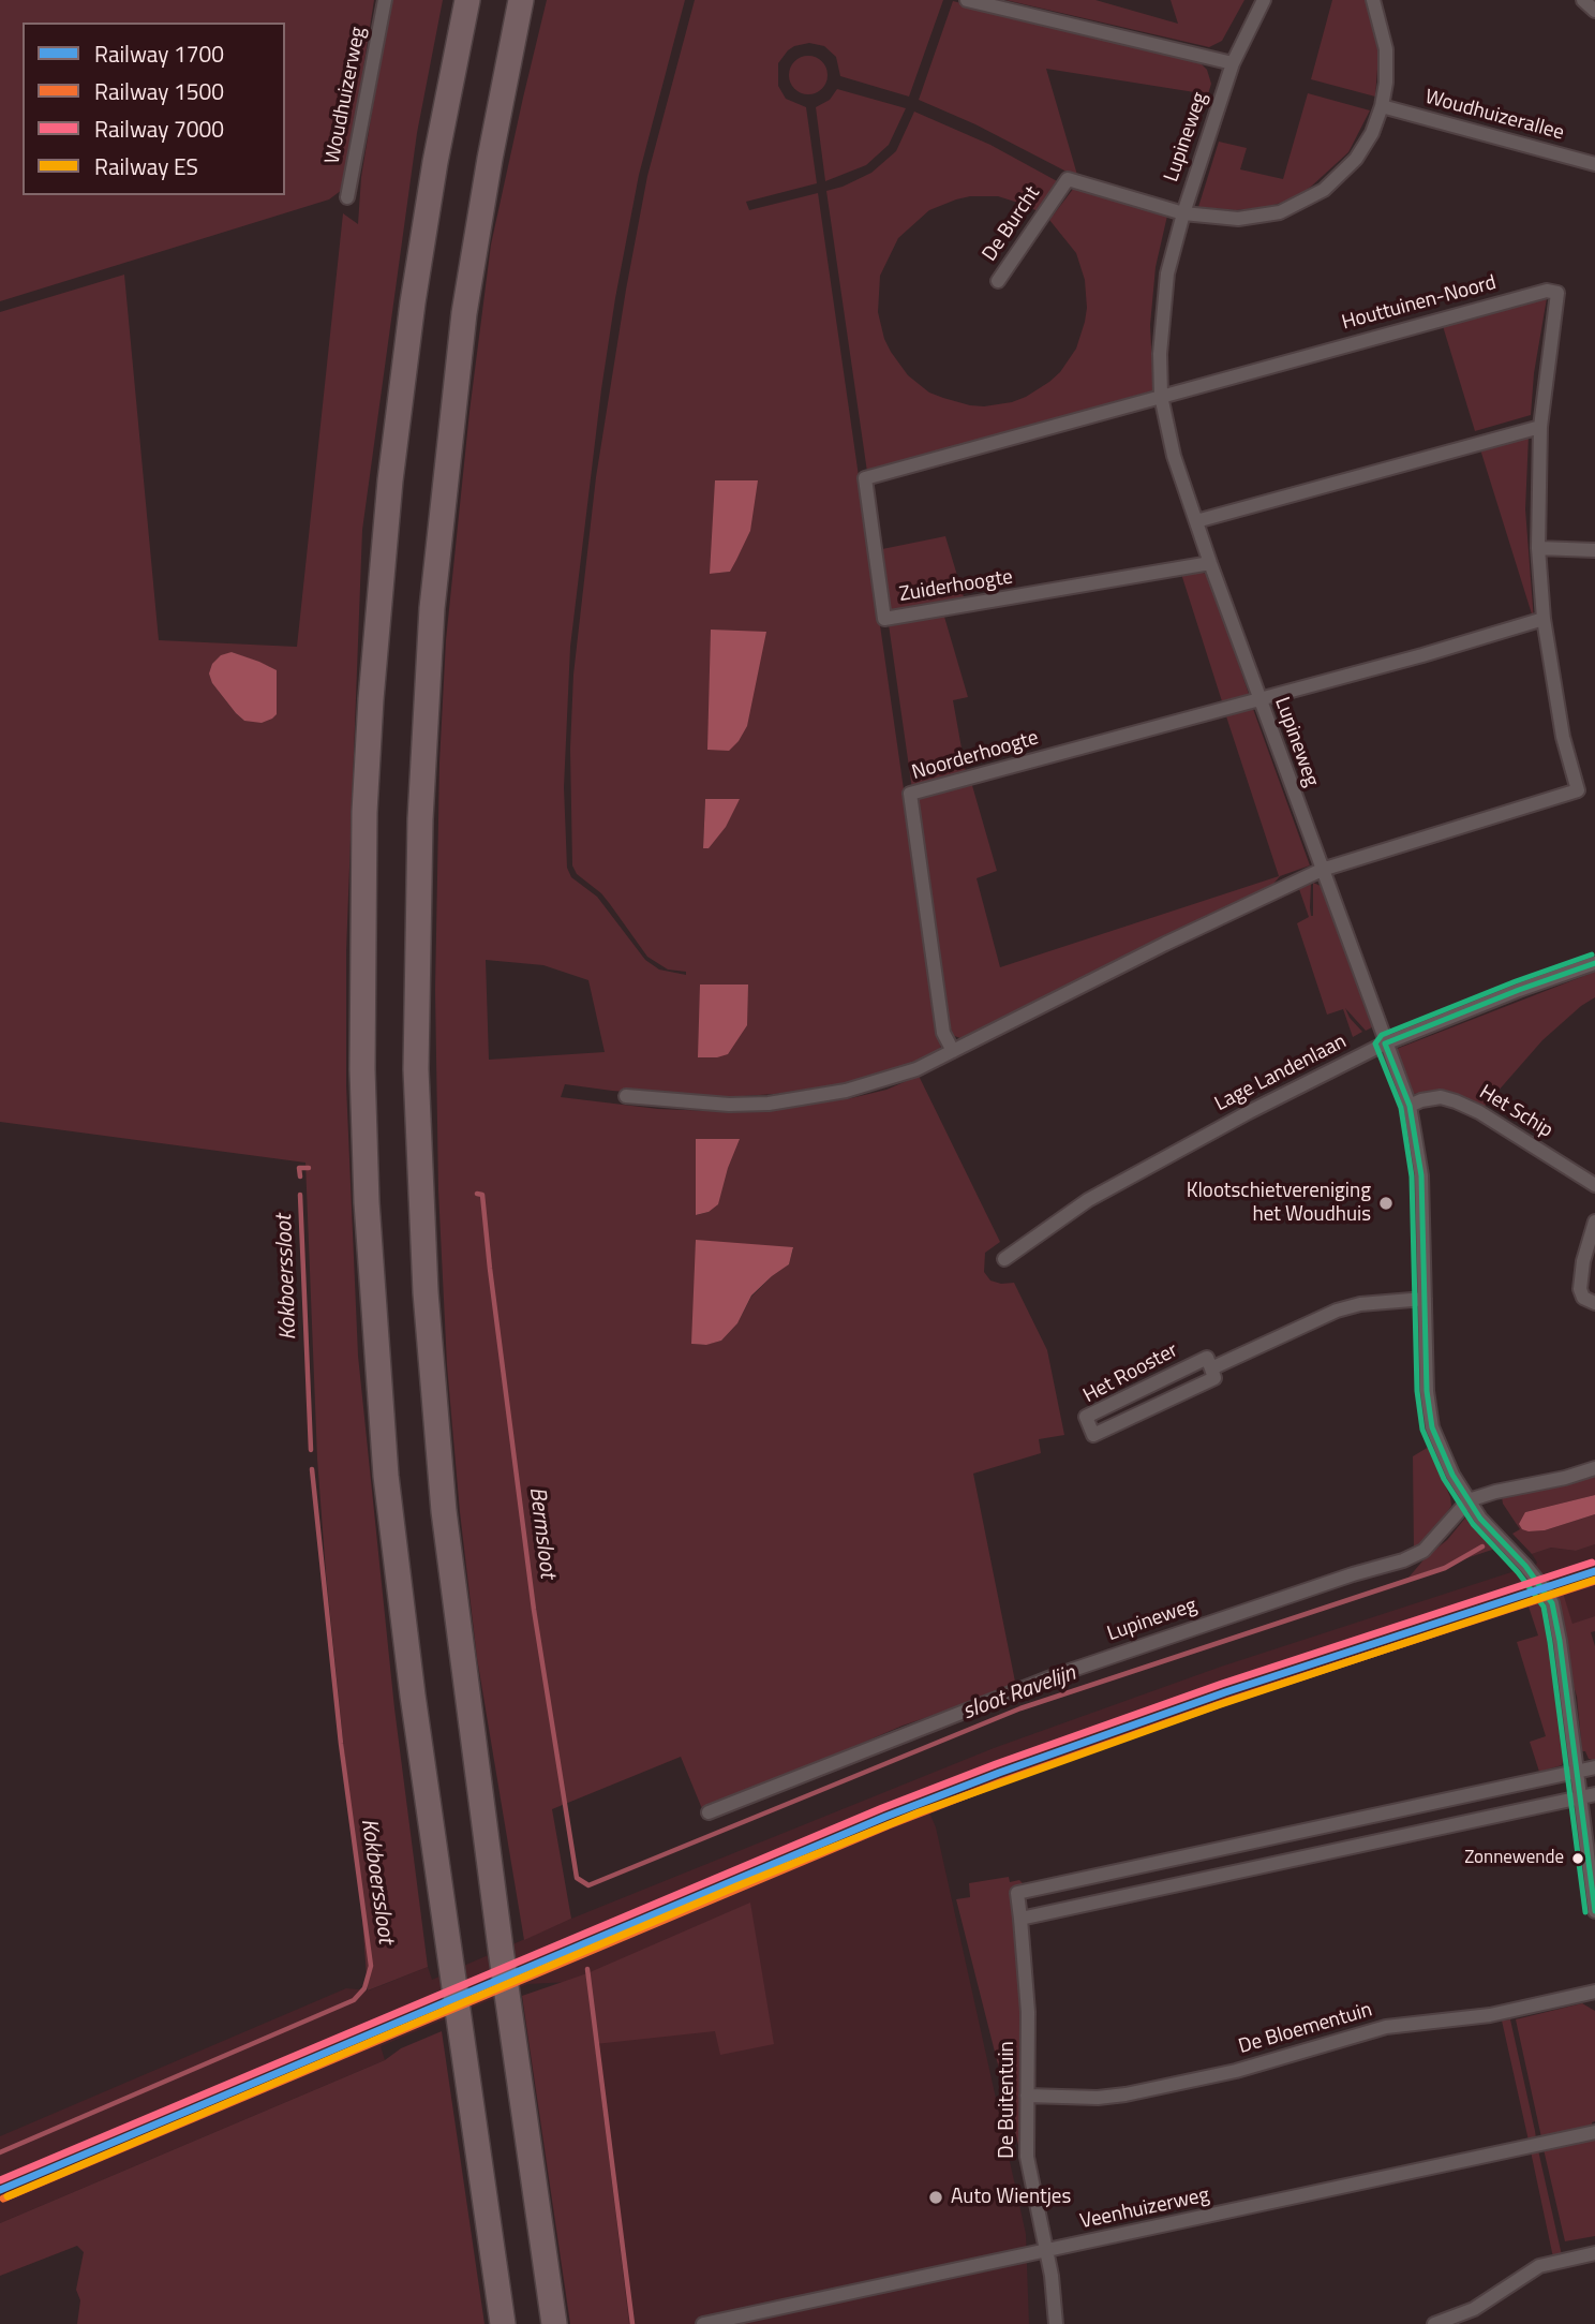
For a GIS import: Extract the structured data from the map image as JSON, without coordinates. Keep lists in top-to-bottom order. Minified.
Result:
{"streets":{"street":["Woudhuizerweg","Woudhuizerallee","Lupineweg","De Burcht","Houttuinen-Noord","Zuiderhoogte","Noorderhoogte","Lage Landenlaan","Het Schip","Het Rooster","De Bloementuin","De Buitentuin","Veenhuizerweg"]},"crossings":[["Lupineweg","De Burcht"],["Lupineweg","Houttuinen-Noord"],["Lupineweg","Zuiderhoogte"],["Lupineweg","Noorderhoogte"],["Lupineweg","Lage Landenlaan"],["Lupineweg","Het Schip"],["Lupineweg","Het Rooster"],["Houttuinen-Noord","Zuiderhoogte"],["De Bloementuin","De Buitentuin"],["De Buitentuin","Veenhuizerweg"]],"water":["Kokboerssloot","Bermsloot","sloot Ravelijn"],"places":["Klootschietvereniging het Woudhuis","Zonnewende","Auto Wientjes"],"lines":["rail line 7000","rail line 1700","rail line ES","rail line 1500"],"legend":["Railway 1700","Railway 1500","Railway 7000","Railway ES"]}
